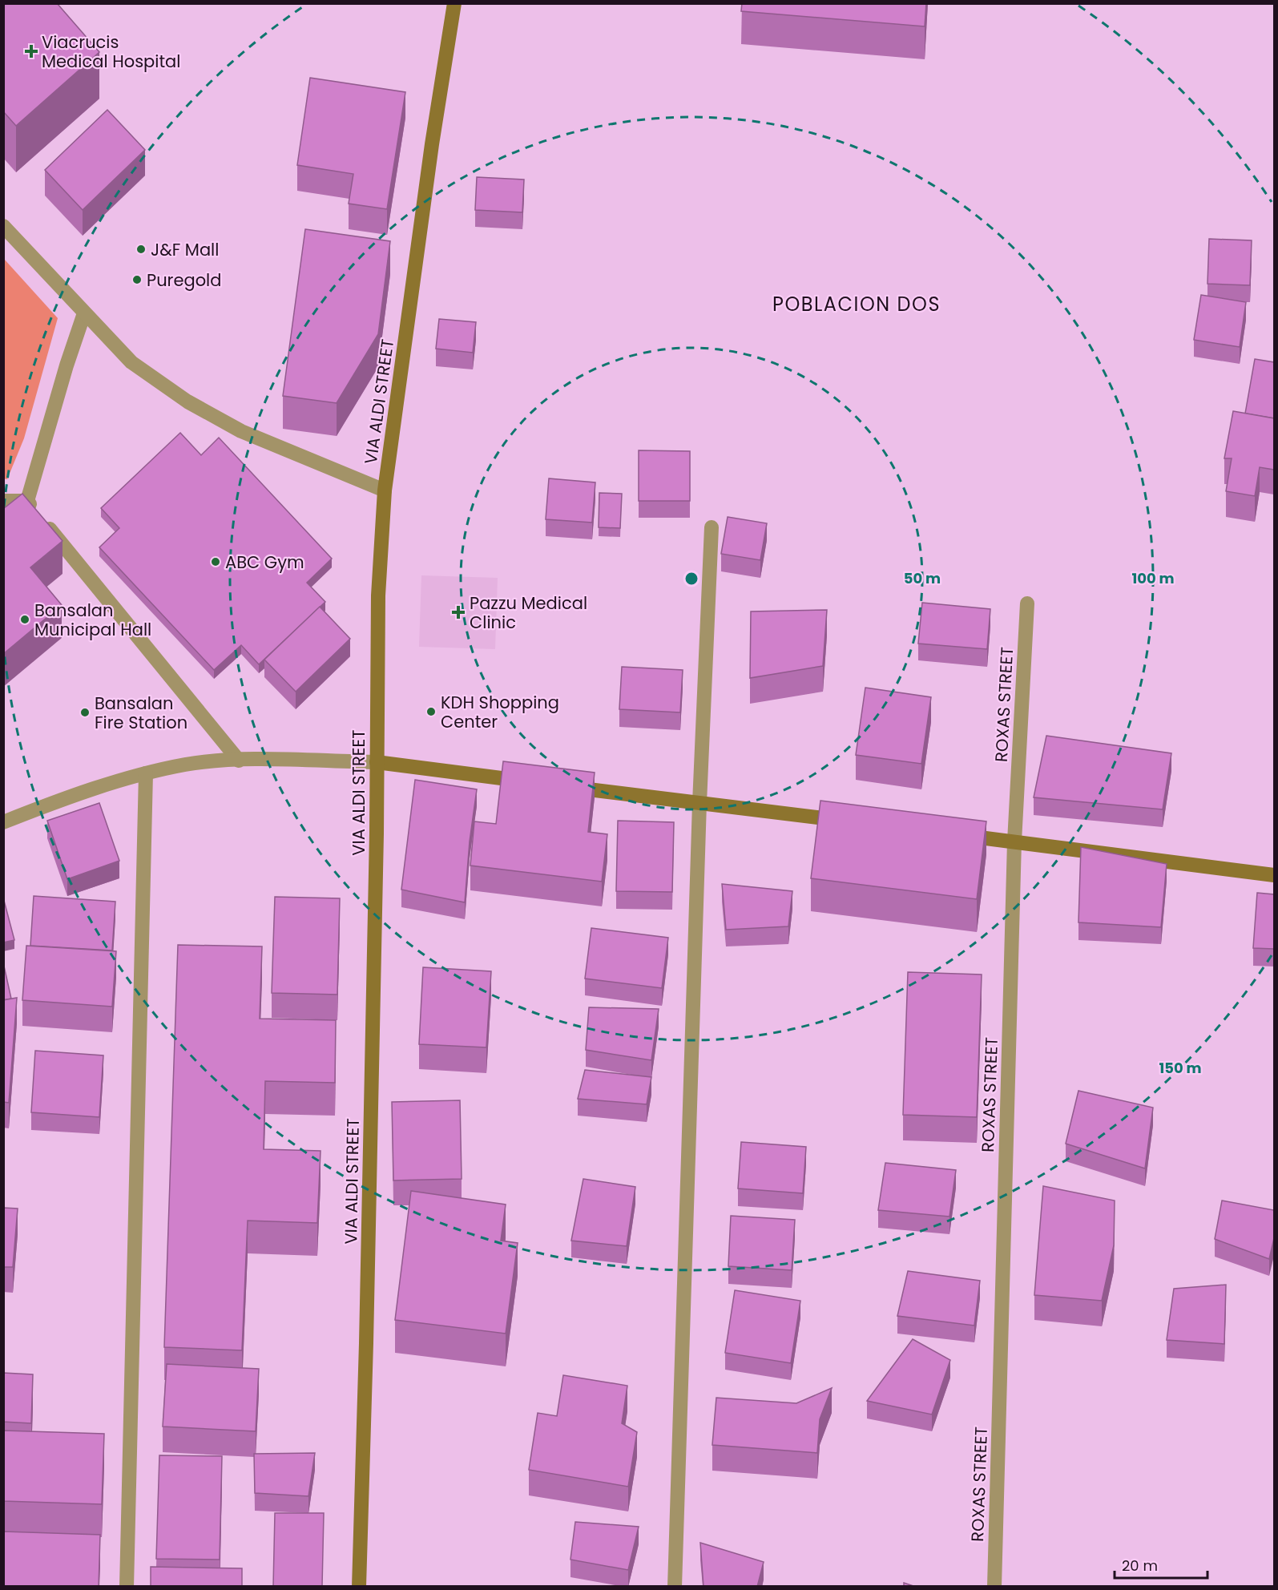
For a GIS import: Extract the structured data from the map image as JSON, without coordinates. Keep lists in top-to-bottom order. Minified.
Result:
{"streets":{"street":["VIA ALDI STREET","ROXAS STREET"]},"districts":["POBLACION DOS"],"places":{"health":["Viacrucis Medical Hospital","Pazzu Medical Clinic"],"other":["J&F Mall","Puregold","ABC Gym","Bansalan Municipal Hall","KDH Shopping Center","Bansalan Fire Station"]},"scale_bar":"20 m","rings":["50 m","100 m","150 m"]}
